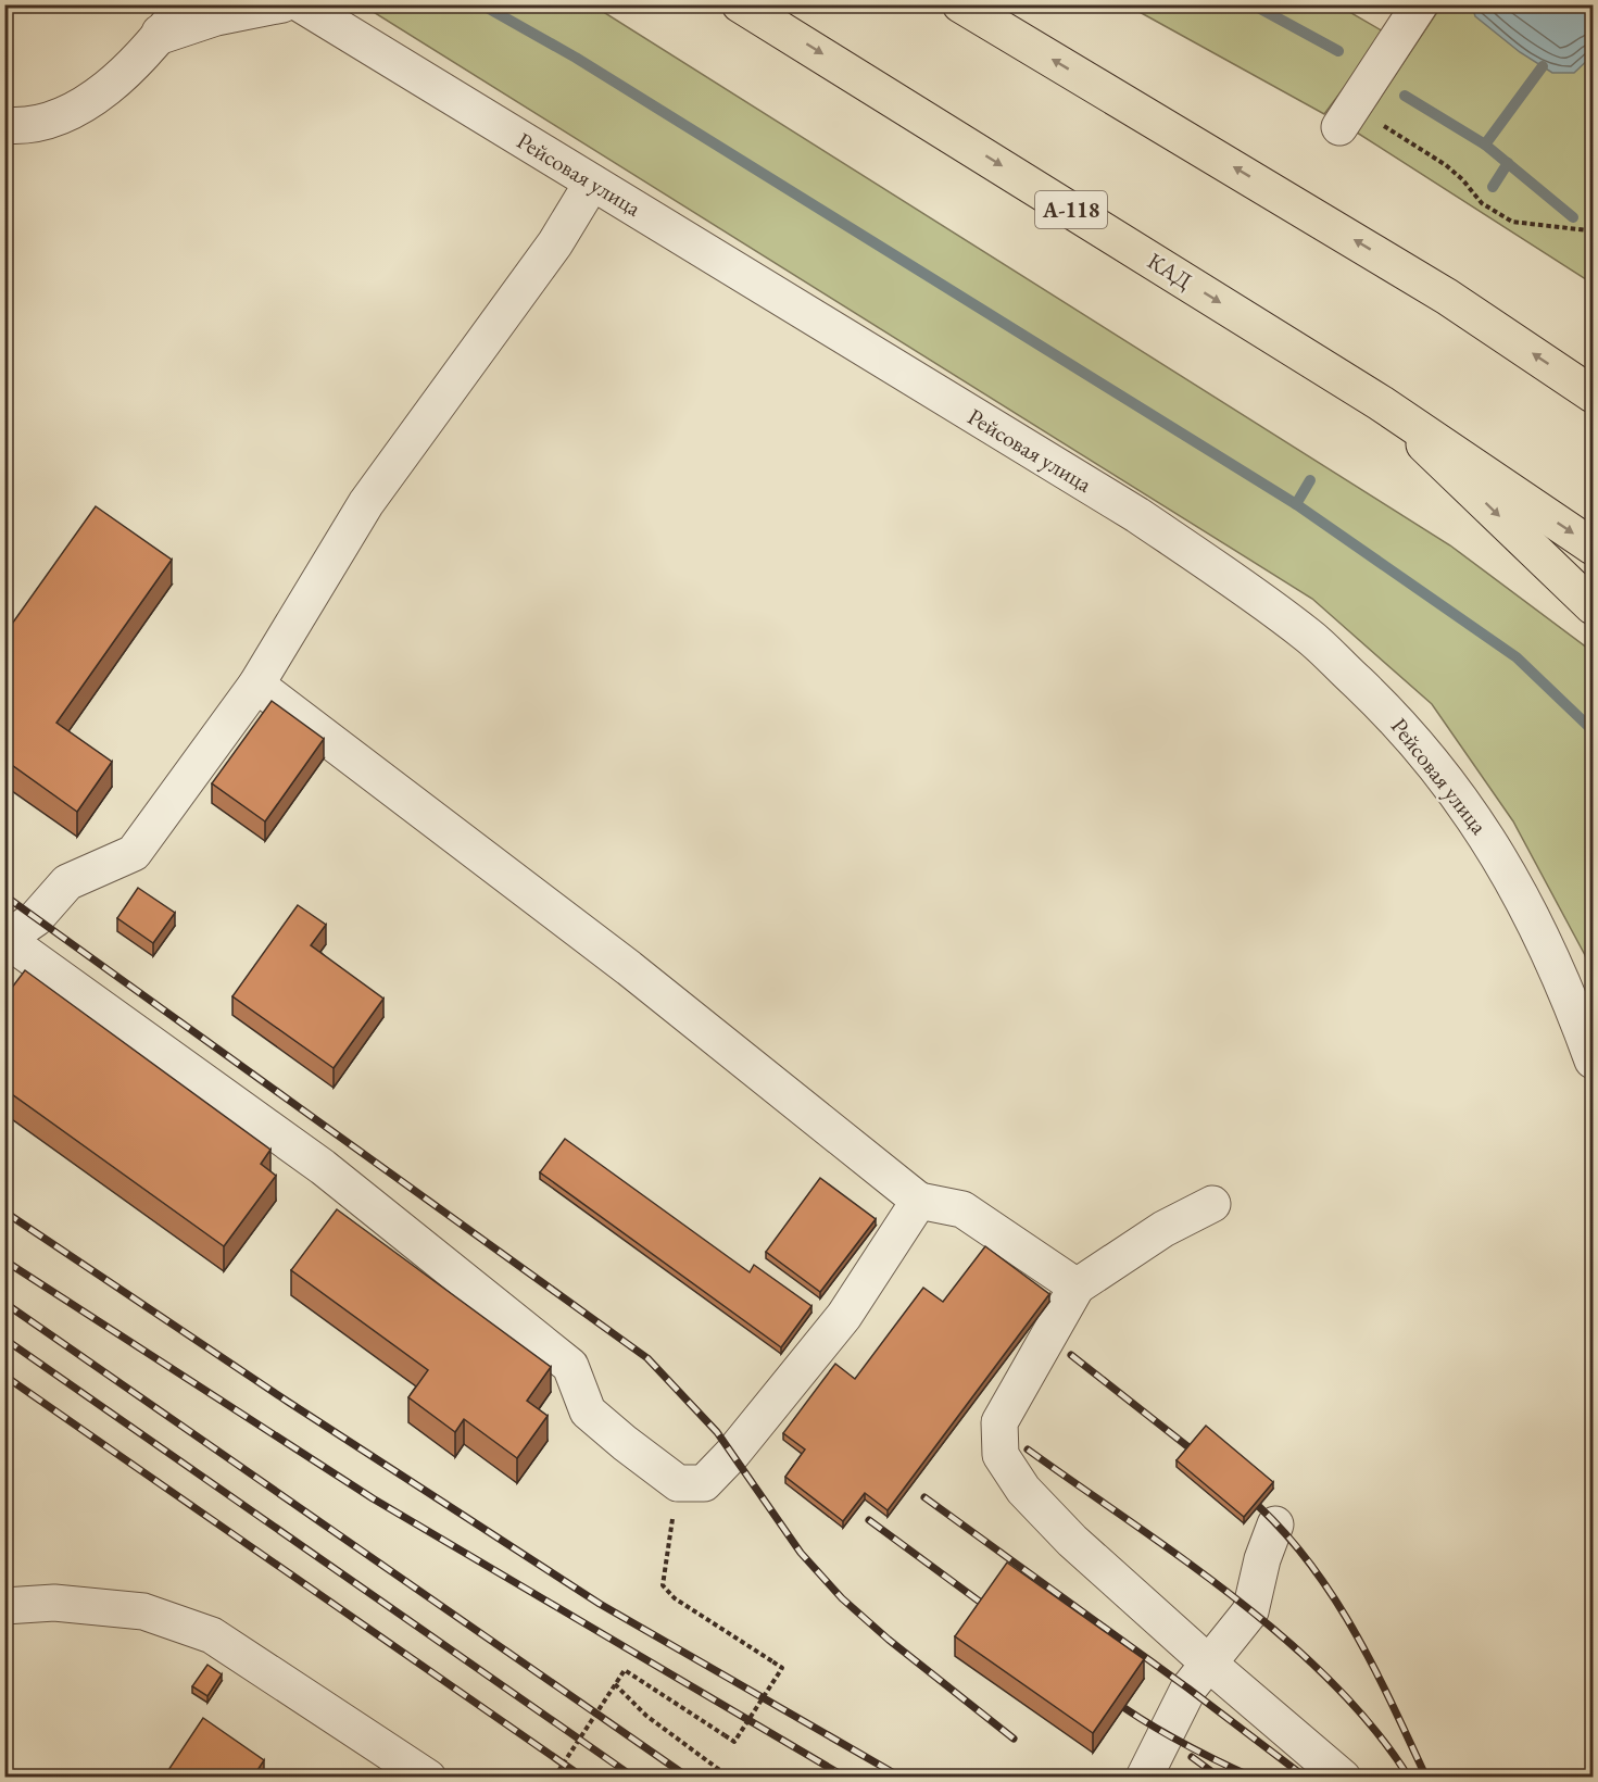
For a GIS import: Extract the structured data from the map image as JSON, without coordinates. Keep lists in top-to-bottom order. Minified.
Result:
{"streets":{"main road":["А-118","КАД"],"street":["Рейсовая улица"]}}
